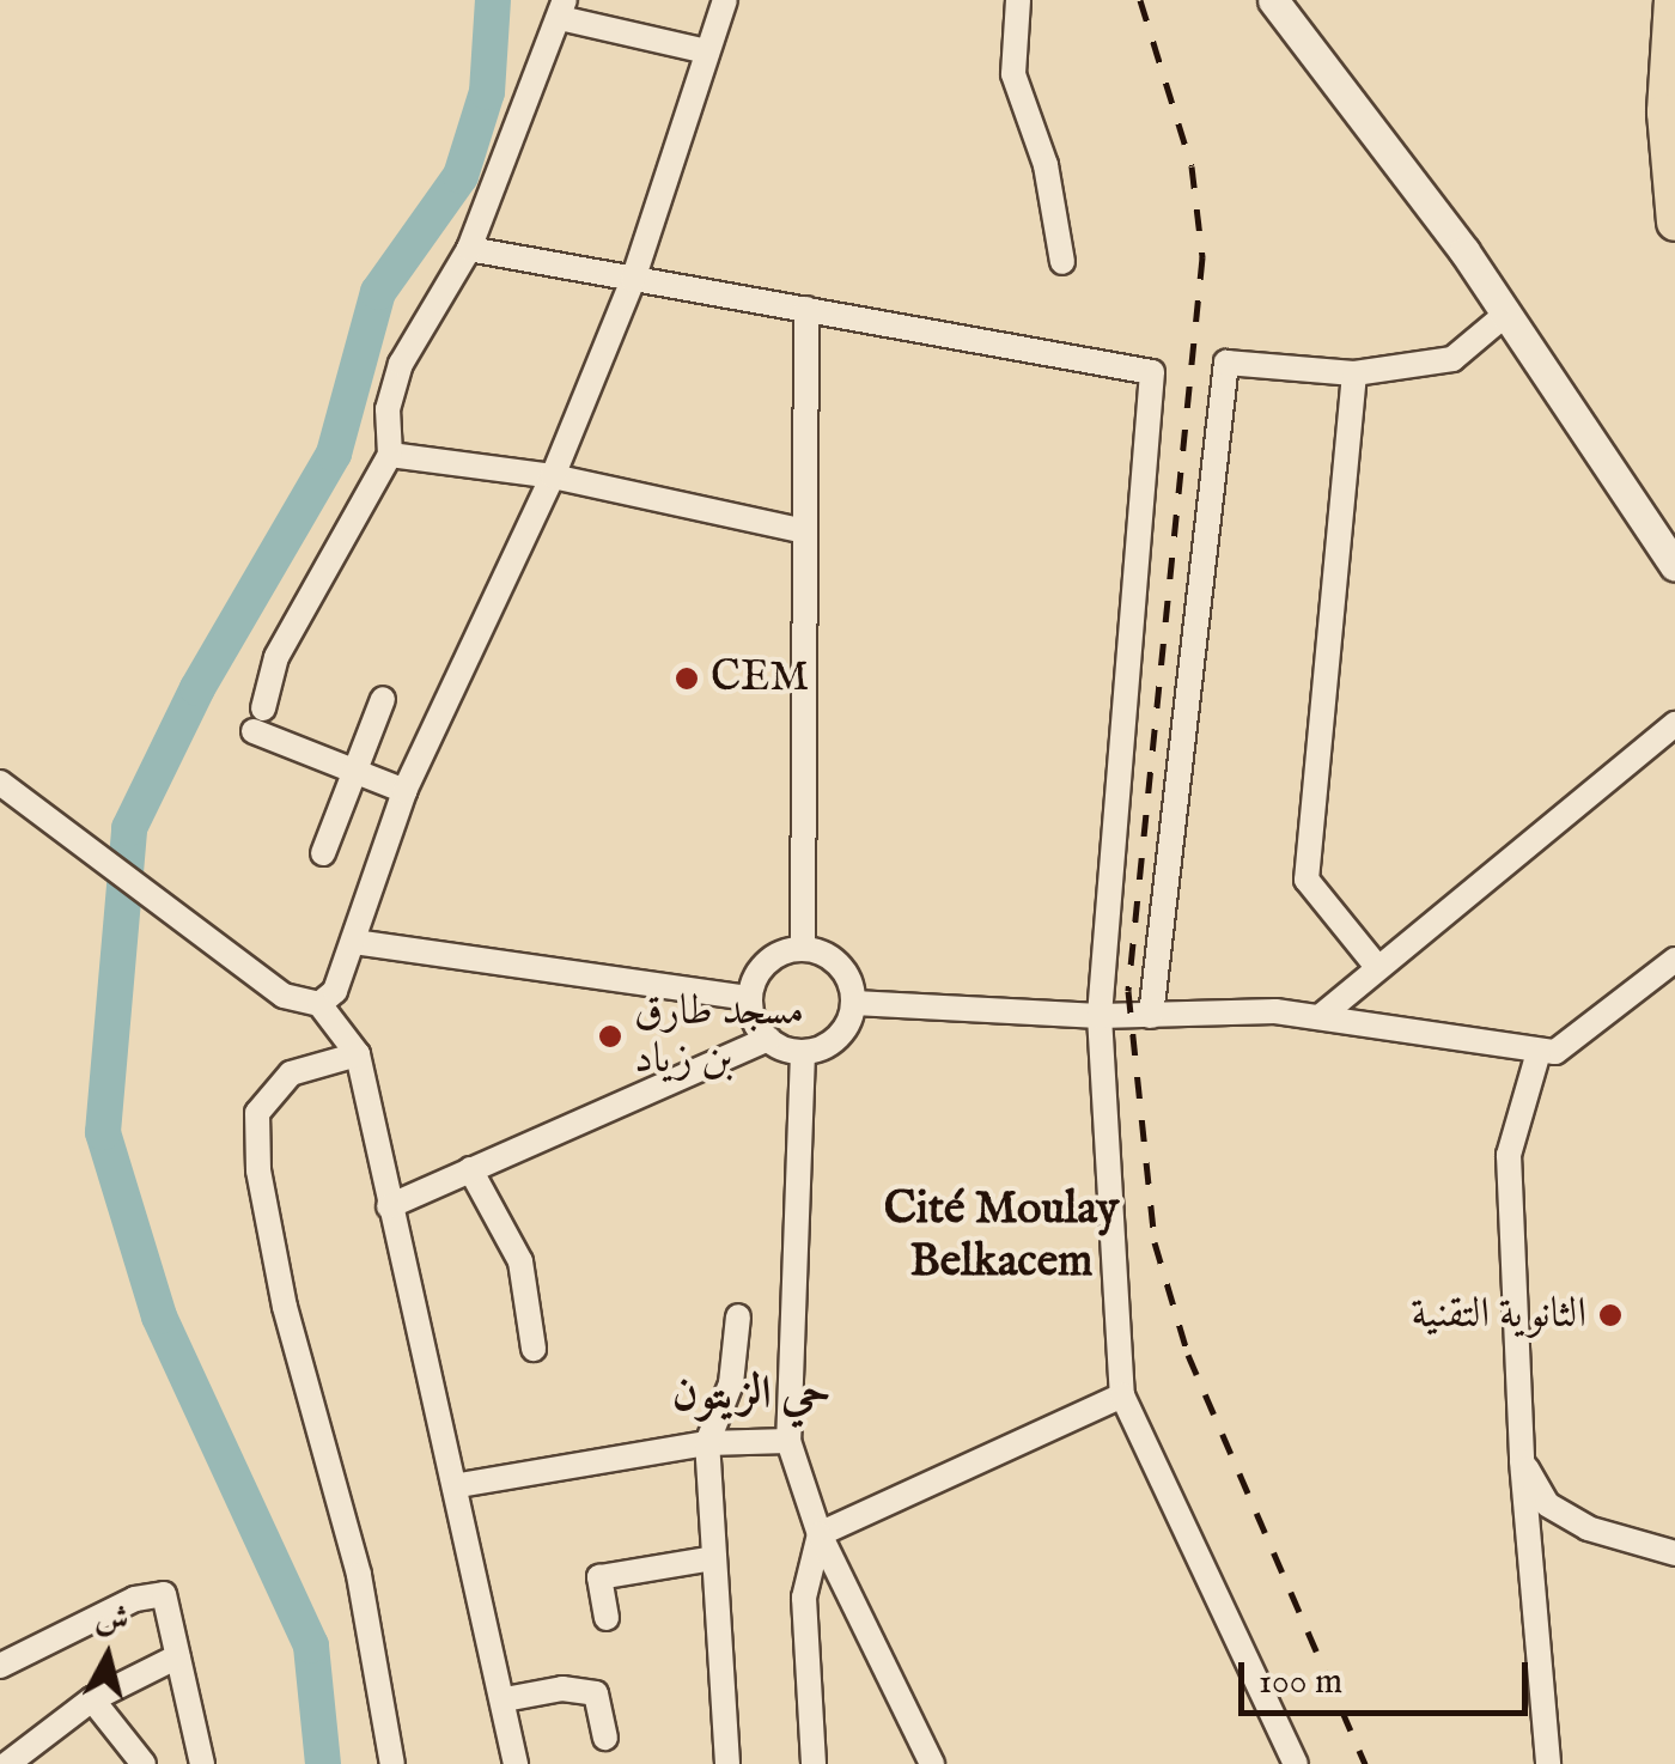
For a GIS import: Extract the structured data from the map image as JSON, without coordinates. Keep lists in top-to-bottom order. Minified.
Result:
{"districts":["Cité Moulay Belkacem","حي الزيتون"],"places":["CEM","مسجد طارق بن زياد","الثانوية التقنية"],"scale_bar":"100 m","north":"top"}
